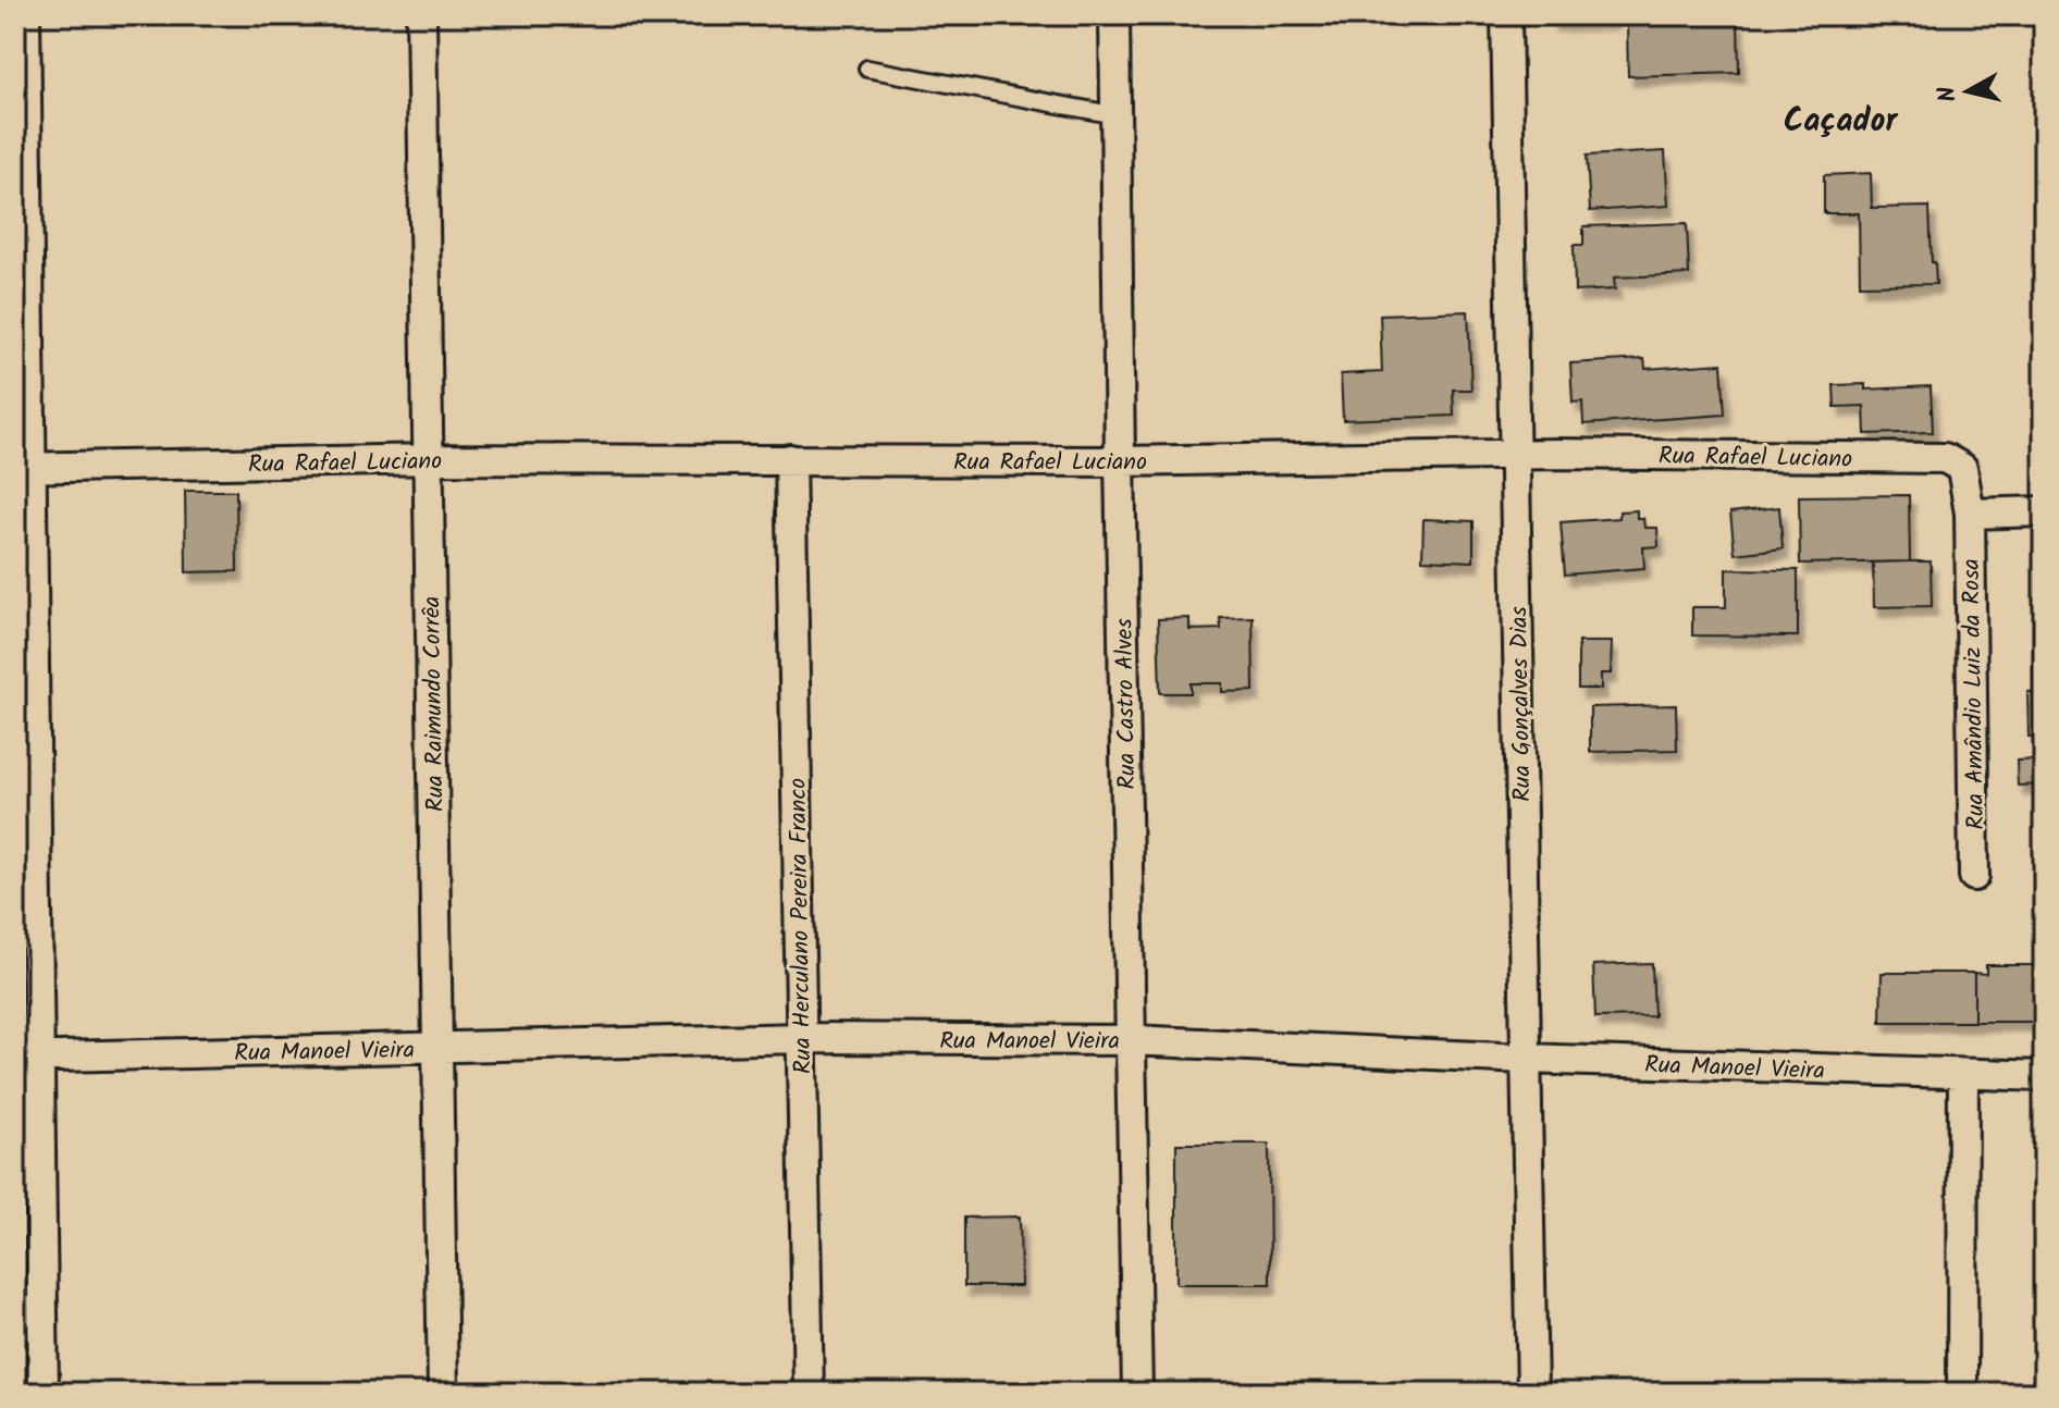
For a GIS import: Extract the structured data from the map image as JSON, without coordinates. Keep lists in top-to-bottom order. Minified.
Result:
{"streets":{"street":["Rua Rafael Luciano","Rua Amândio Luiz da Rosa","Rua Raimundo Corrêa","Rua Castro Alves","Rua Gonçalves Dias","Rua Herculano Pereira Franco","Rua Manoel Vieira"]},"crossings":[["Rua Rafael Luciano","Rua Amândio Luiz da Rosa"],["Rua Rafael Luciano","Rua Raimundo Corrêa"],["Rua Rafael Luciano","Rua Castro Alves"],["Rua Rafael Luciano","Rua Gonçalves Dias"],["Rua Rafael Luciano","Rua Herculano Pereira Franco"],["Rua Raimundo Corrêa","Rua Manoel Vieira"],["Rua Castro Alves","Rua Manoel Vieira"],["Rua Gonçalves Dias","Rua Manoel Vieira"],["Rua Herculano Pereira Franco","Rua Manoel Vieira"]],"districts":["Caçador"],"north":"left"}
